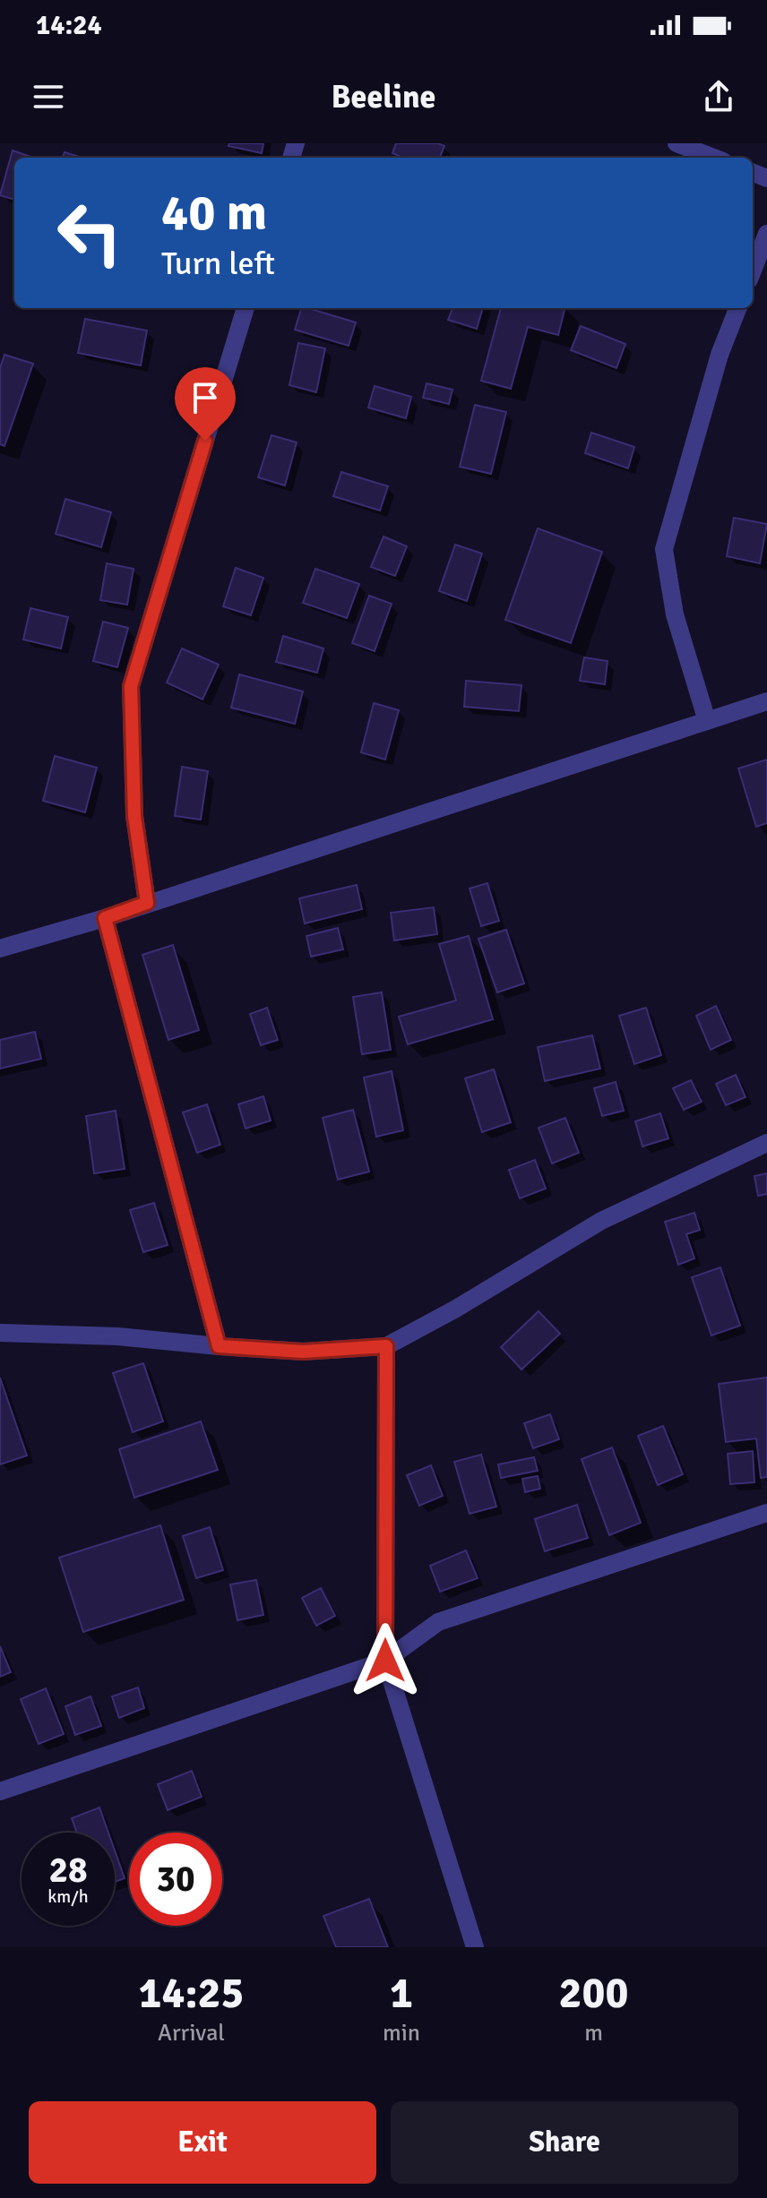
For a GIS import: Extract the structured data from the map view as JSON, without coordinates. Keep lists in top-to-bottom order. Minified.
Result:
{"page":{"status":"14:24","header":"Beeline","turn":["40 m","Turn left"],"speed":"28 km/h","limit":"30","eta":["14:25","Arrival","1","min","200","m"],"buttons":["Exit","Share"]}}
